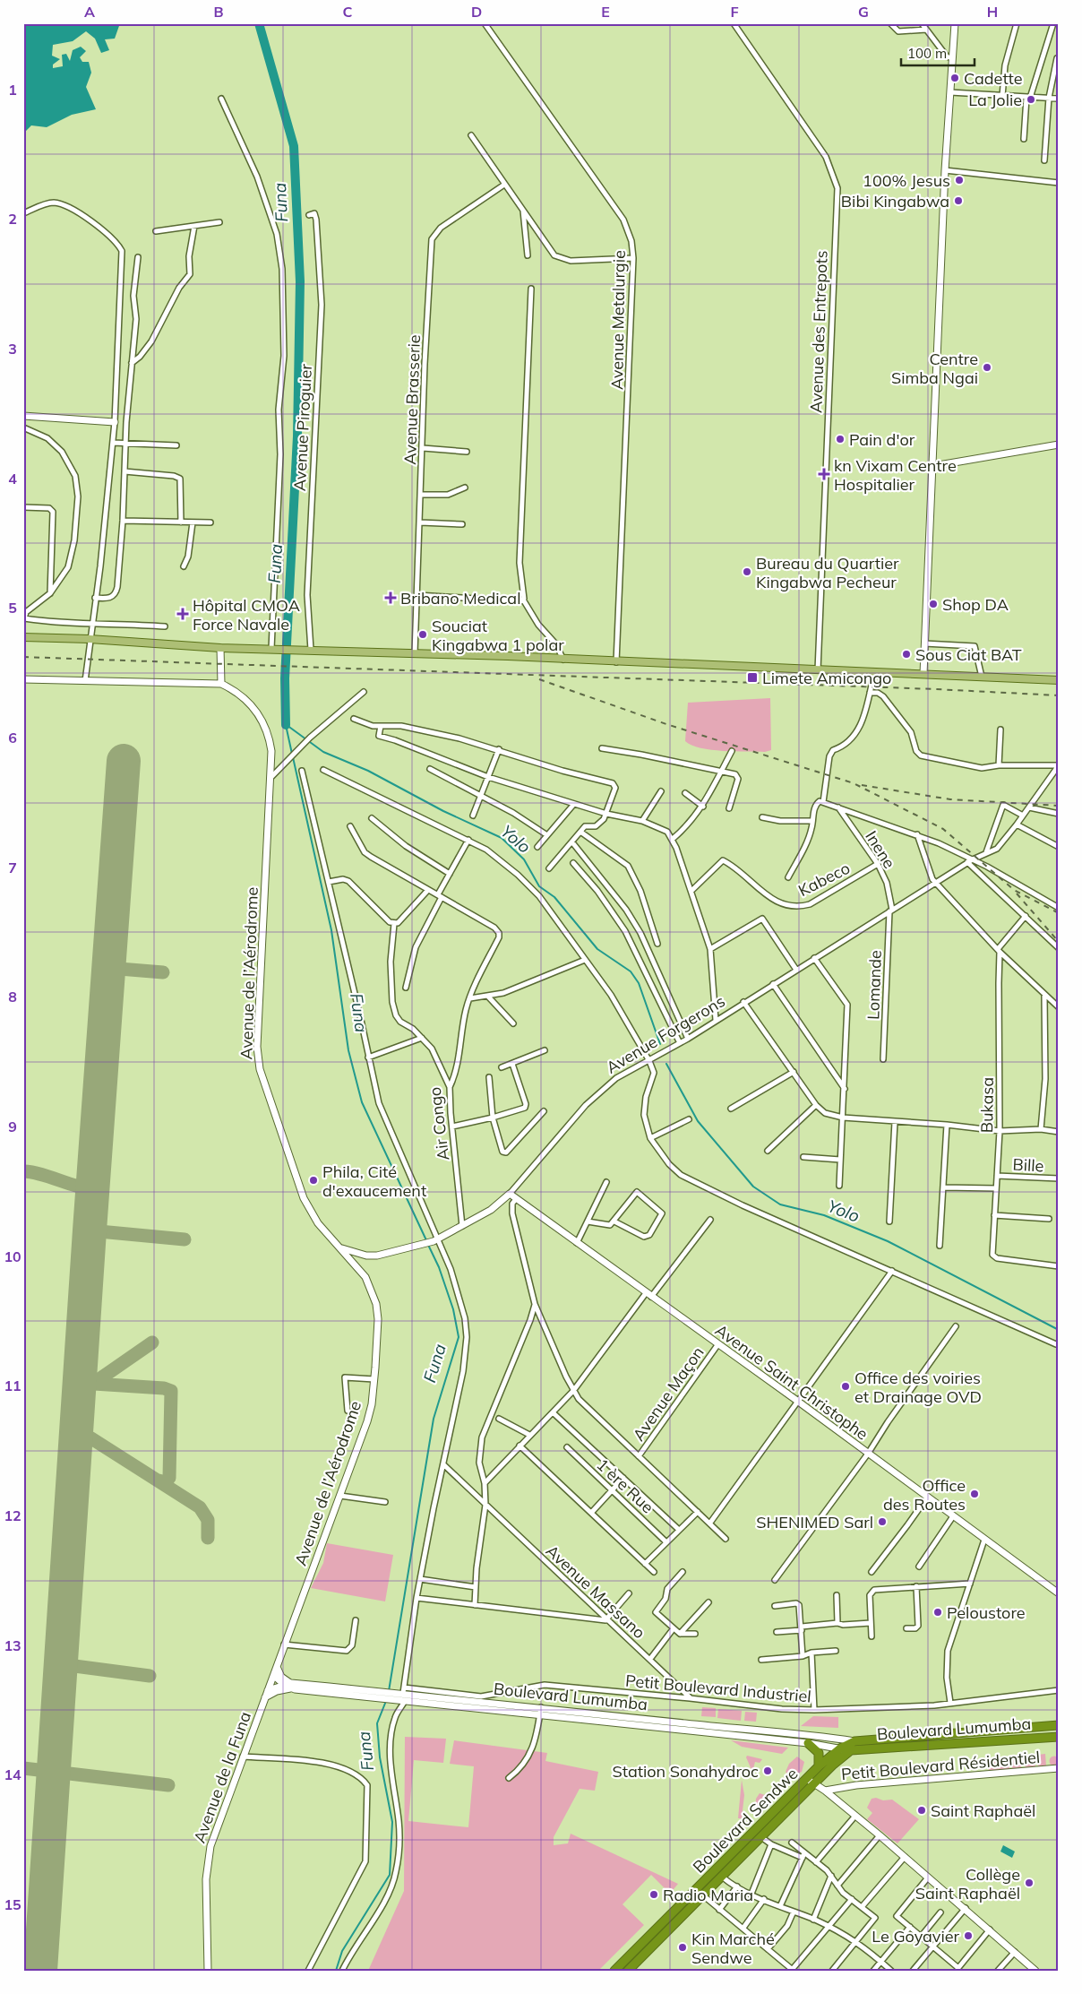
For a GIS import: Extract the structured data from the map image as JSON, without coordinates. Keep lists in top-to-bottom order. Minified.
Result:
{"streets":{"highway":["Boulevard Lumumba","Boulevard Sendwe"],"main road":["Avenue de l’Aérodrome","Avenue Forgerons","Avenue Saint Christophe","Petit Boulevard Résidentiel","Avenue de la Funa"],"street":["Avenue Metalurgie","Avenue des Entrepots","Avenue Brasserie","Avenue Piroguier","Inene","Kabeco","Lomande","Bukasa","Air Congo","Bille","Avenue Maçon","1 ère Rue","Avenue Massano","Petit Boulevard Industriel"]},"crossings":[["Inene","Kabeco"],["Inene","Lomande"],["Inene","Avenue Forgerons"],["Avenue de l’Aérodrome","Avenue Forgerons"],["Avenue de l’Aérodrome","Boulevard Lumumba"],["Avenue de l’Aérodrome","Avenue de la Funa"],["Lomande","Avenue Forgerons"],["Avenue Forgerons","Air Congo"],["Avenue Forgerons","Avenue Saint Christophe"],["Bukasa","Bille"],["Avenue Saint Christophe","Avenue Maçon"],["Avenue Massano","Petit Boulevard Industriel"],["Petit Boulevard Industriel","Boulevard Lumumba"],["Boulevard Lumumba","Avenue de la Funa"],["Boulevard Lumumba","Boulevard Sendwe"]],"water":["Funa","Yolo"],"places":{"other":["Cadette","La Jolie","100% Jesus","Bibi Kingabwa","Centre Simba Ngai","Pain d'or","Bureau du Quartier Kingabwa Pecheur","Shop DA","Souciat Kingabwa 1 polar","Sous Ciat BAT","Phila, Cité d'exaucement","Office des voiries et Drainage OVD","Office des Routes","SHENIMED Sarl","Peloustore","Station Sonahydroc","Saint Raphaël","Collège Saint Raphaël","Radio Maria","Le Goyavier","Kin Marché Sendwe"],"health":["kn Vixam Centre Hospitalier","Bribano Medical","Hôpital CMOA Force Navale"],"transit":["Limete Amicongo"]},"scale_bar":"100 m","grid":{"columns":["A","B","C","D","E","F","G","H"],"rows":["1","2","3","4","5","6","7","8","9","10","11","12","13","14","15"]}}
